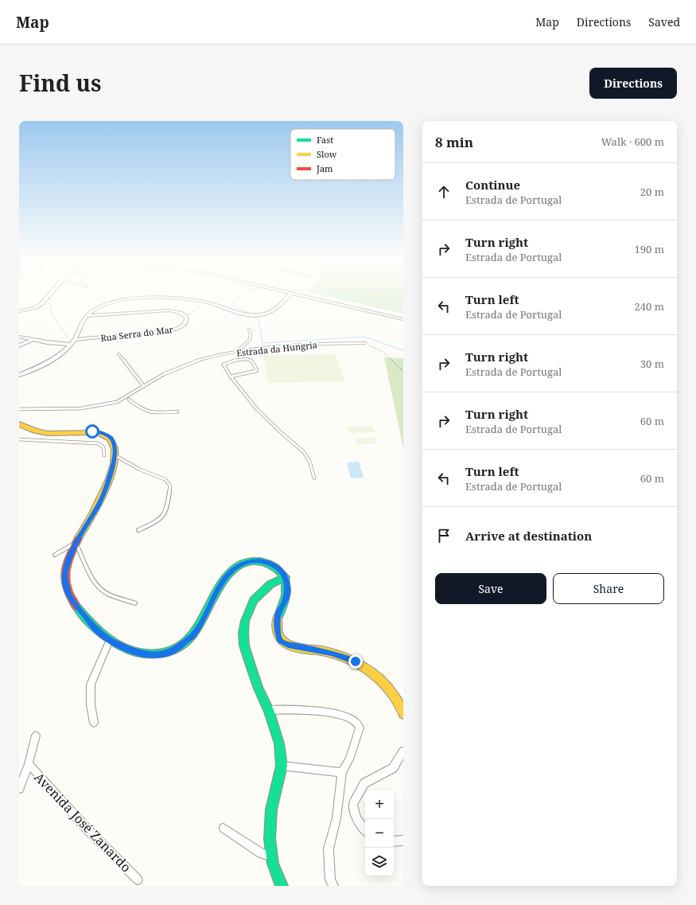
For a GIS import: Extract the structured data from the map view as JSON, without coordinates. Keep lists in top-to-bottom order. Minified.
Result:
{"streets":{"street":["Rua Serra do Mar","Avenida José Zanardo"],"lane":["Estrada da Hungria"]},"legend":["Fast","Slow","Jam"],"page":{"header":"Map","nav":["Map","Directions","Saved"],"title":"Find us","buttons":["Directions",["Save","Share"]],"heading":["8 min","Walk · 600 m"],"list":[["Continue","Estrada de Portugal","20 m"],["Turn right","Estrada de Portugal","190 m"],["Turn left","Estrada de Portugal","240 m"],["Turn right","Estrada de Portugal","30 m"],["Turn right","Estrada de Portugal","60 m"],["Turn left","Estrada de Portugal","60 m"],"Arrive at destination"],"map_buttons":["+","−"]}}
